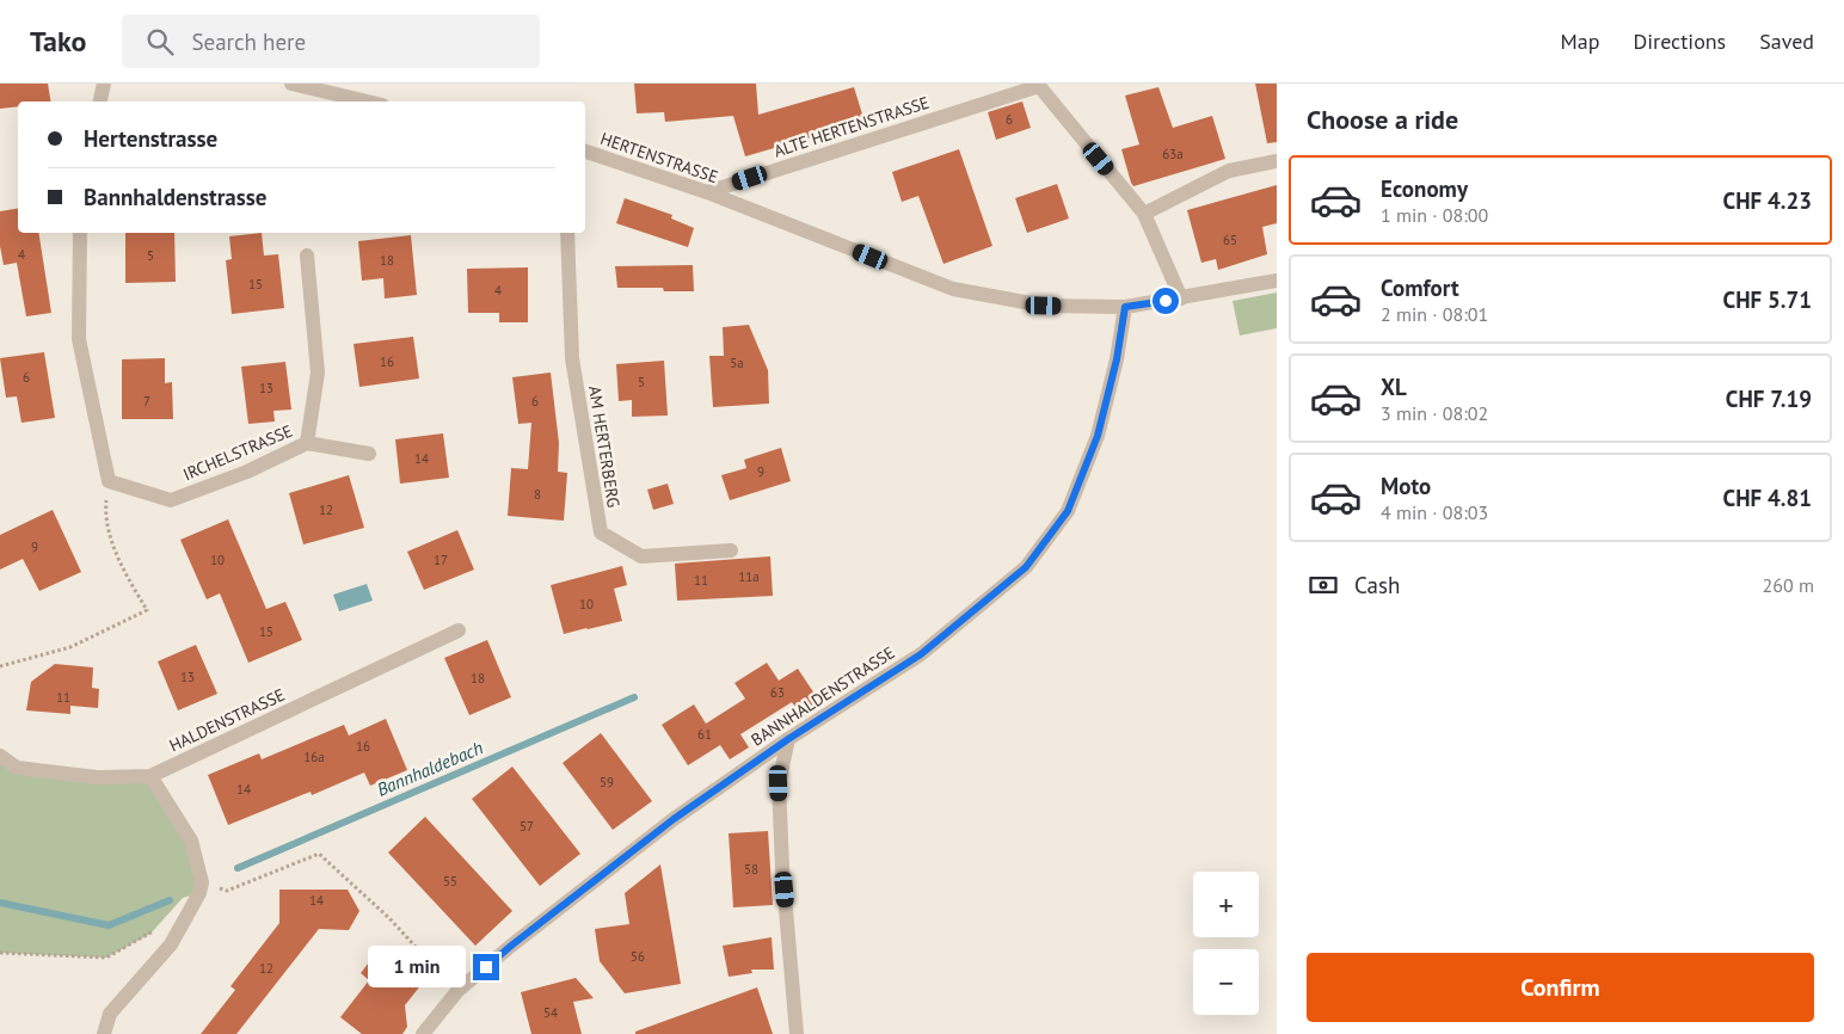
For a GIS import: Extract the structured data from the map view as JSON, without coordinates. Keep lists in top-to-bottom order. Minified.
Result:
{"streets":{"street":["ALTE HERTENSTRASSE","HERTENSTRASSE","AM HERTERBERG","IRCHELSTRASSE","BANNHALDENSTRASSE","HALDENSTRASSE"]},"crossings":[["ALTE HERTENSTRASSE","HERTENSTRASSE"],["HERTENSTRASSE","BANNHALDENSTRASSE"]],"water":["Bannhaldebach"],"house_numbers":["6","63a","65","4","5","18","15","4","16","5a","6","5","13","7","6","14","9","8","12","9","10","17","11a","11","10","15","13","18","63","11","61","16","16a","59","14","57","58","55","14","56","12","54"],"page":{"header":"Tako","search":"Search here","nav":["Map","Directions","Saved"],"heading":"Choose a ride","banner":["Hertenstrasse","Bannhaldenstrasse"],"list":[{"name":"Economy","note":"1 min · 08:00","value":"CHF 4.23"},{"name":"Comfort","note":"2 min · 08:01","value":"CHF 5.71"},{"name":"XL","note":"3 min · 08:02","value":"CHF 7.19"},{"name":"Moto","note":"4 min · 08:03","value":"CHF 4.81"}],"pay":["Cash","260 m"],"map_buttons":["+","−"],"buttons":"Confirm","bubble":"1 min"}}
